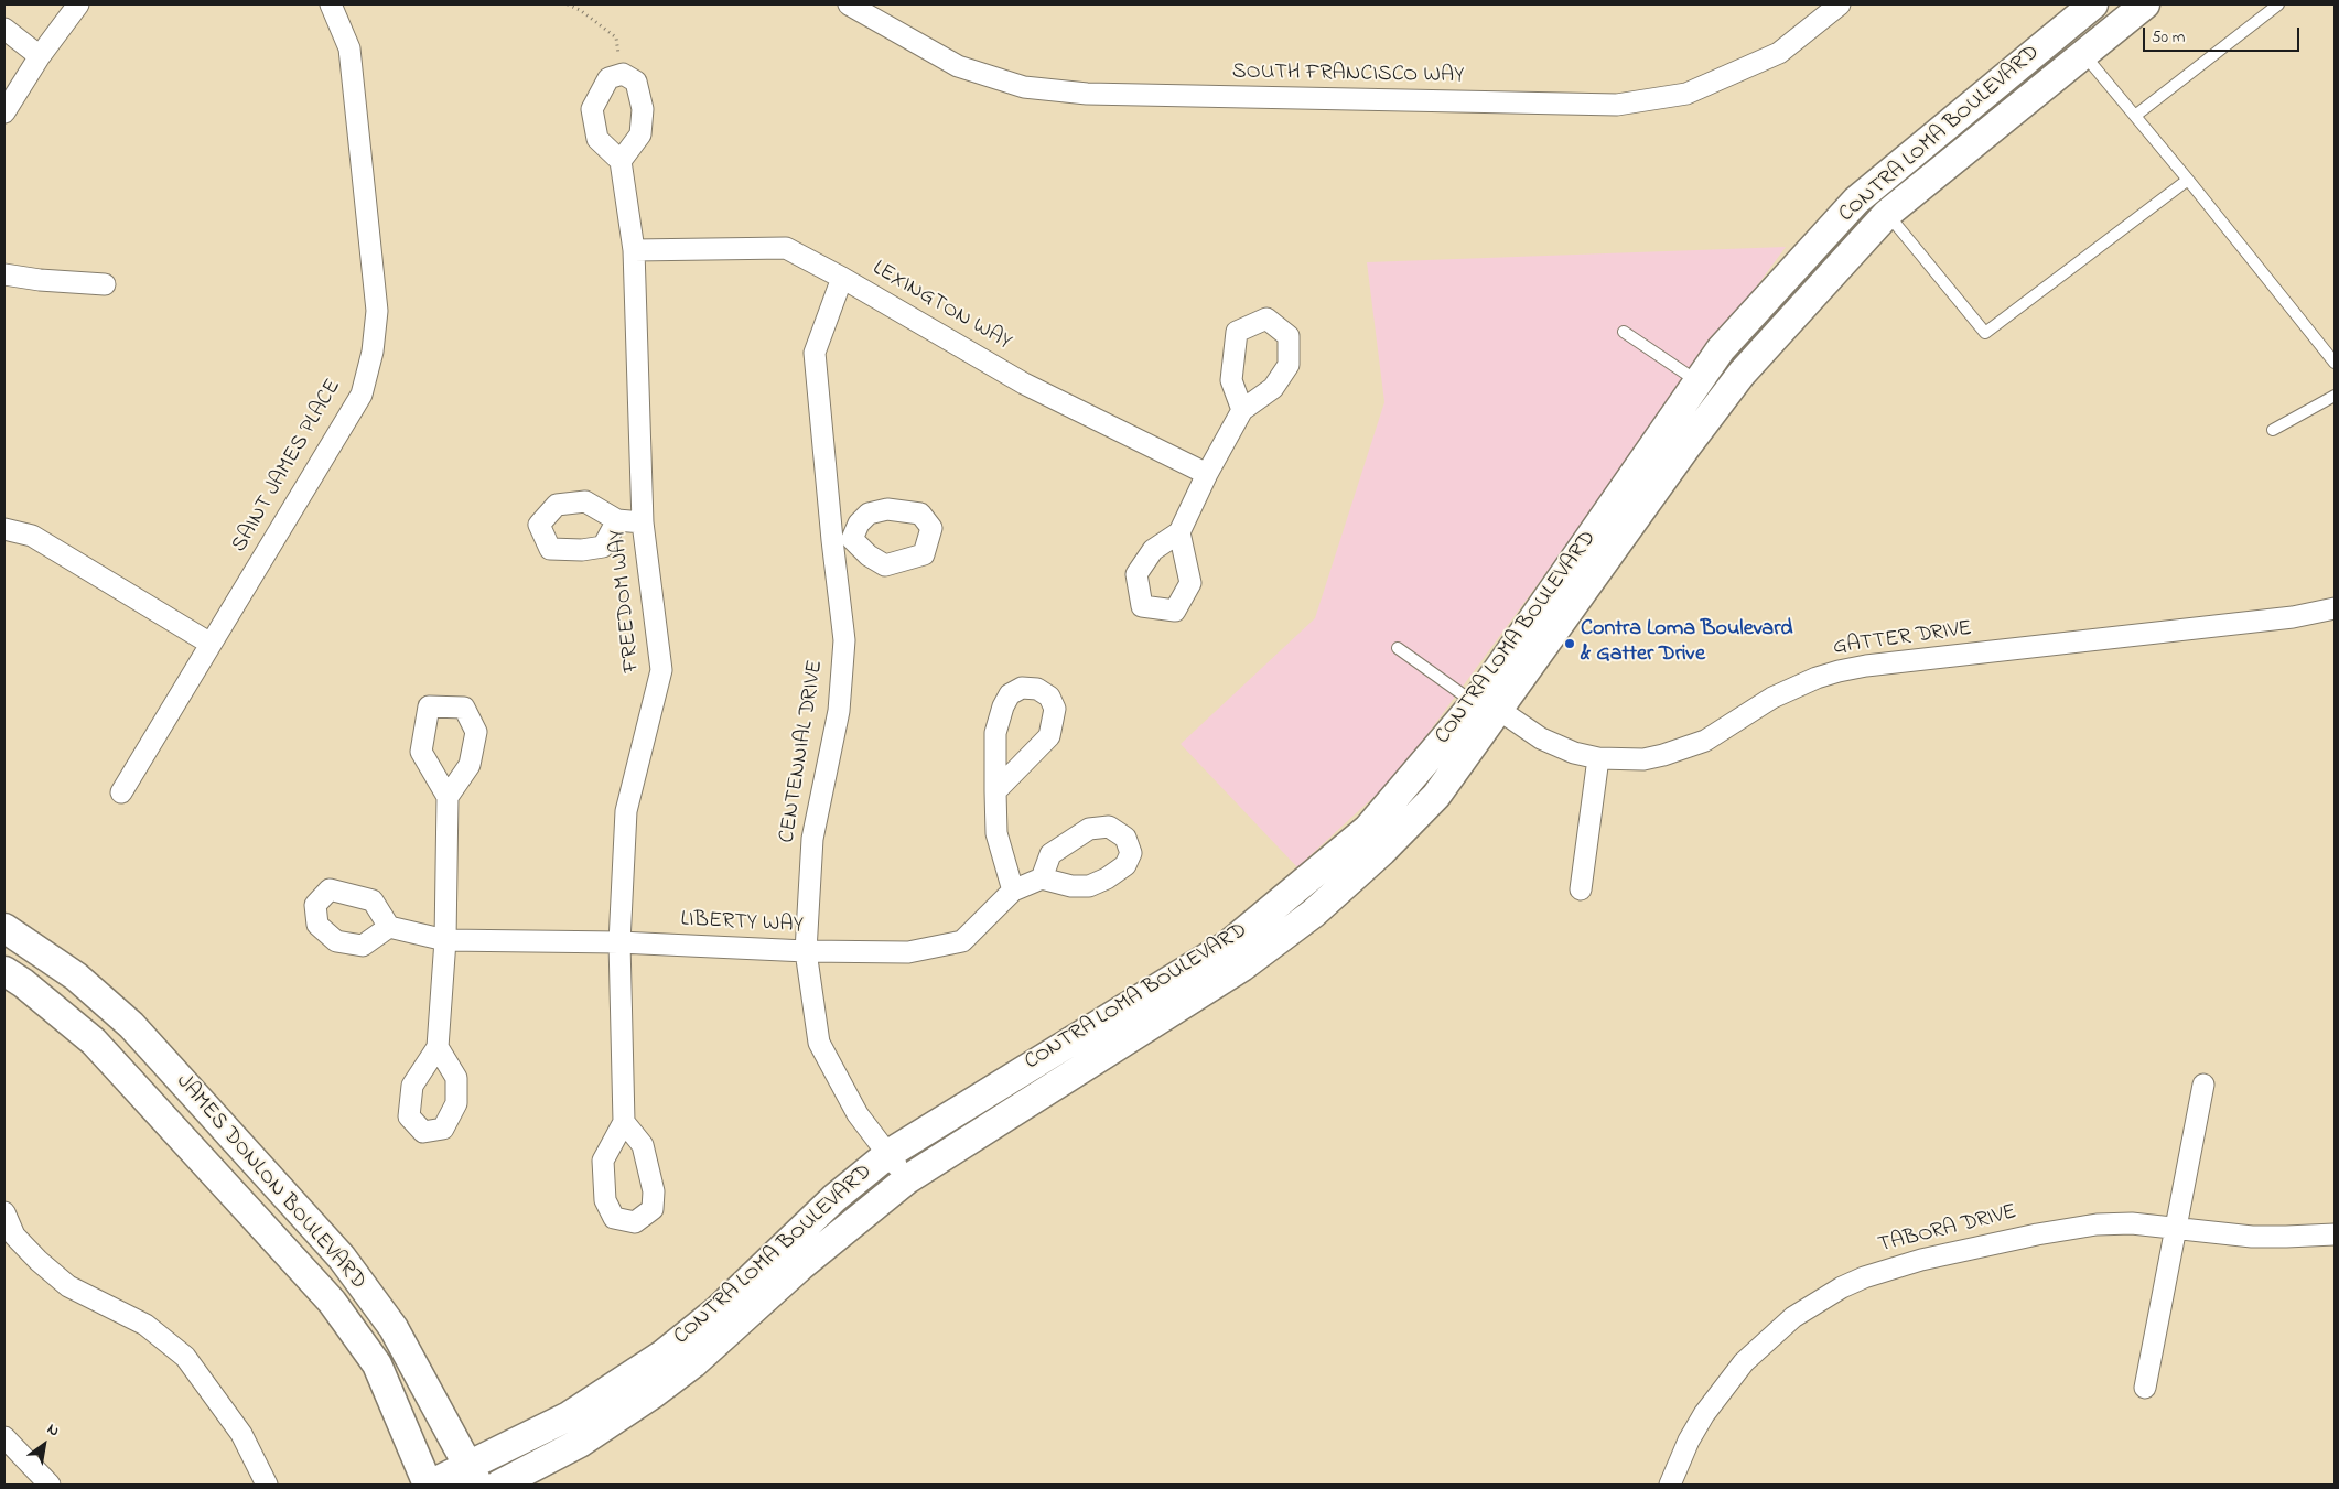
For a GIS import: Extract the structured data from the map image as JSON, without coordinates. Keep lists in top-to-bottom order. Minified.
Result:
{"streets":{"main road":["CONTRA LOMA BOULEVARD","JAMES DONLON BOULEVARD"],"street":["SOUTH FRANCISCO WAY","LEXINGTON WAY","SAINT JAMES PLACE","FREEDOM WAY","GATTER DRIVE","CENTENNIAL DRIVE","LIBERTY WAY","TABORA DRIVE"]},"crossings":[["CONTRA LOMA BOULEVARD","GATTER DRIVE"],["CONTRA LOMA BOULEVARD","CENTENNIAL DRIVE"],["CONTRA LOMA BOULEVARD","JAMES DONLON BOULEVARD"],["LEXINGTON WAY","FREEDOM WAY"],["LEXINGTON WAY","CENTENNIAL DRIVE"],["FREEDOM WAY","LIBERTY WAY"],["CENTENNIAL DRIVE","LIBERTY WAY"]],"places":["Contra Loma Boulevard & Gatter Drive"],"scale_bar":"50 m","north":"top right"}
